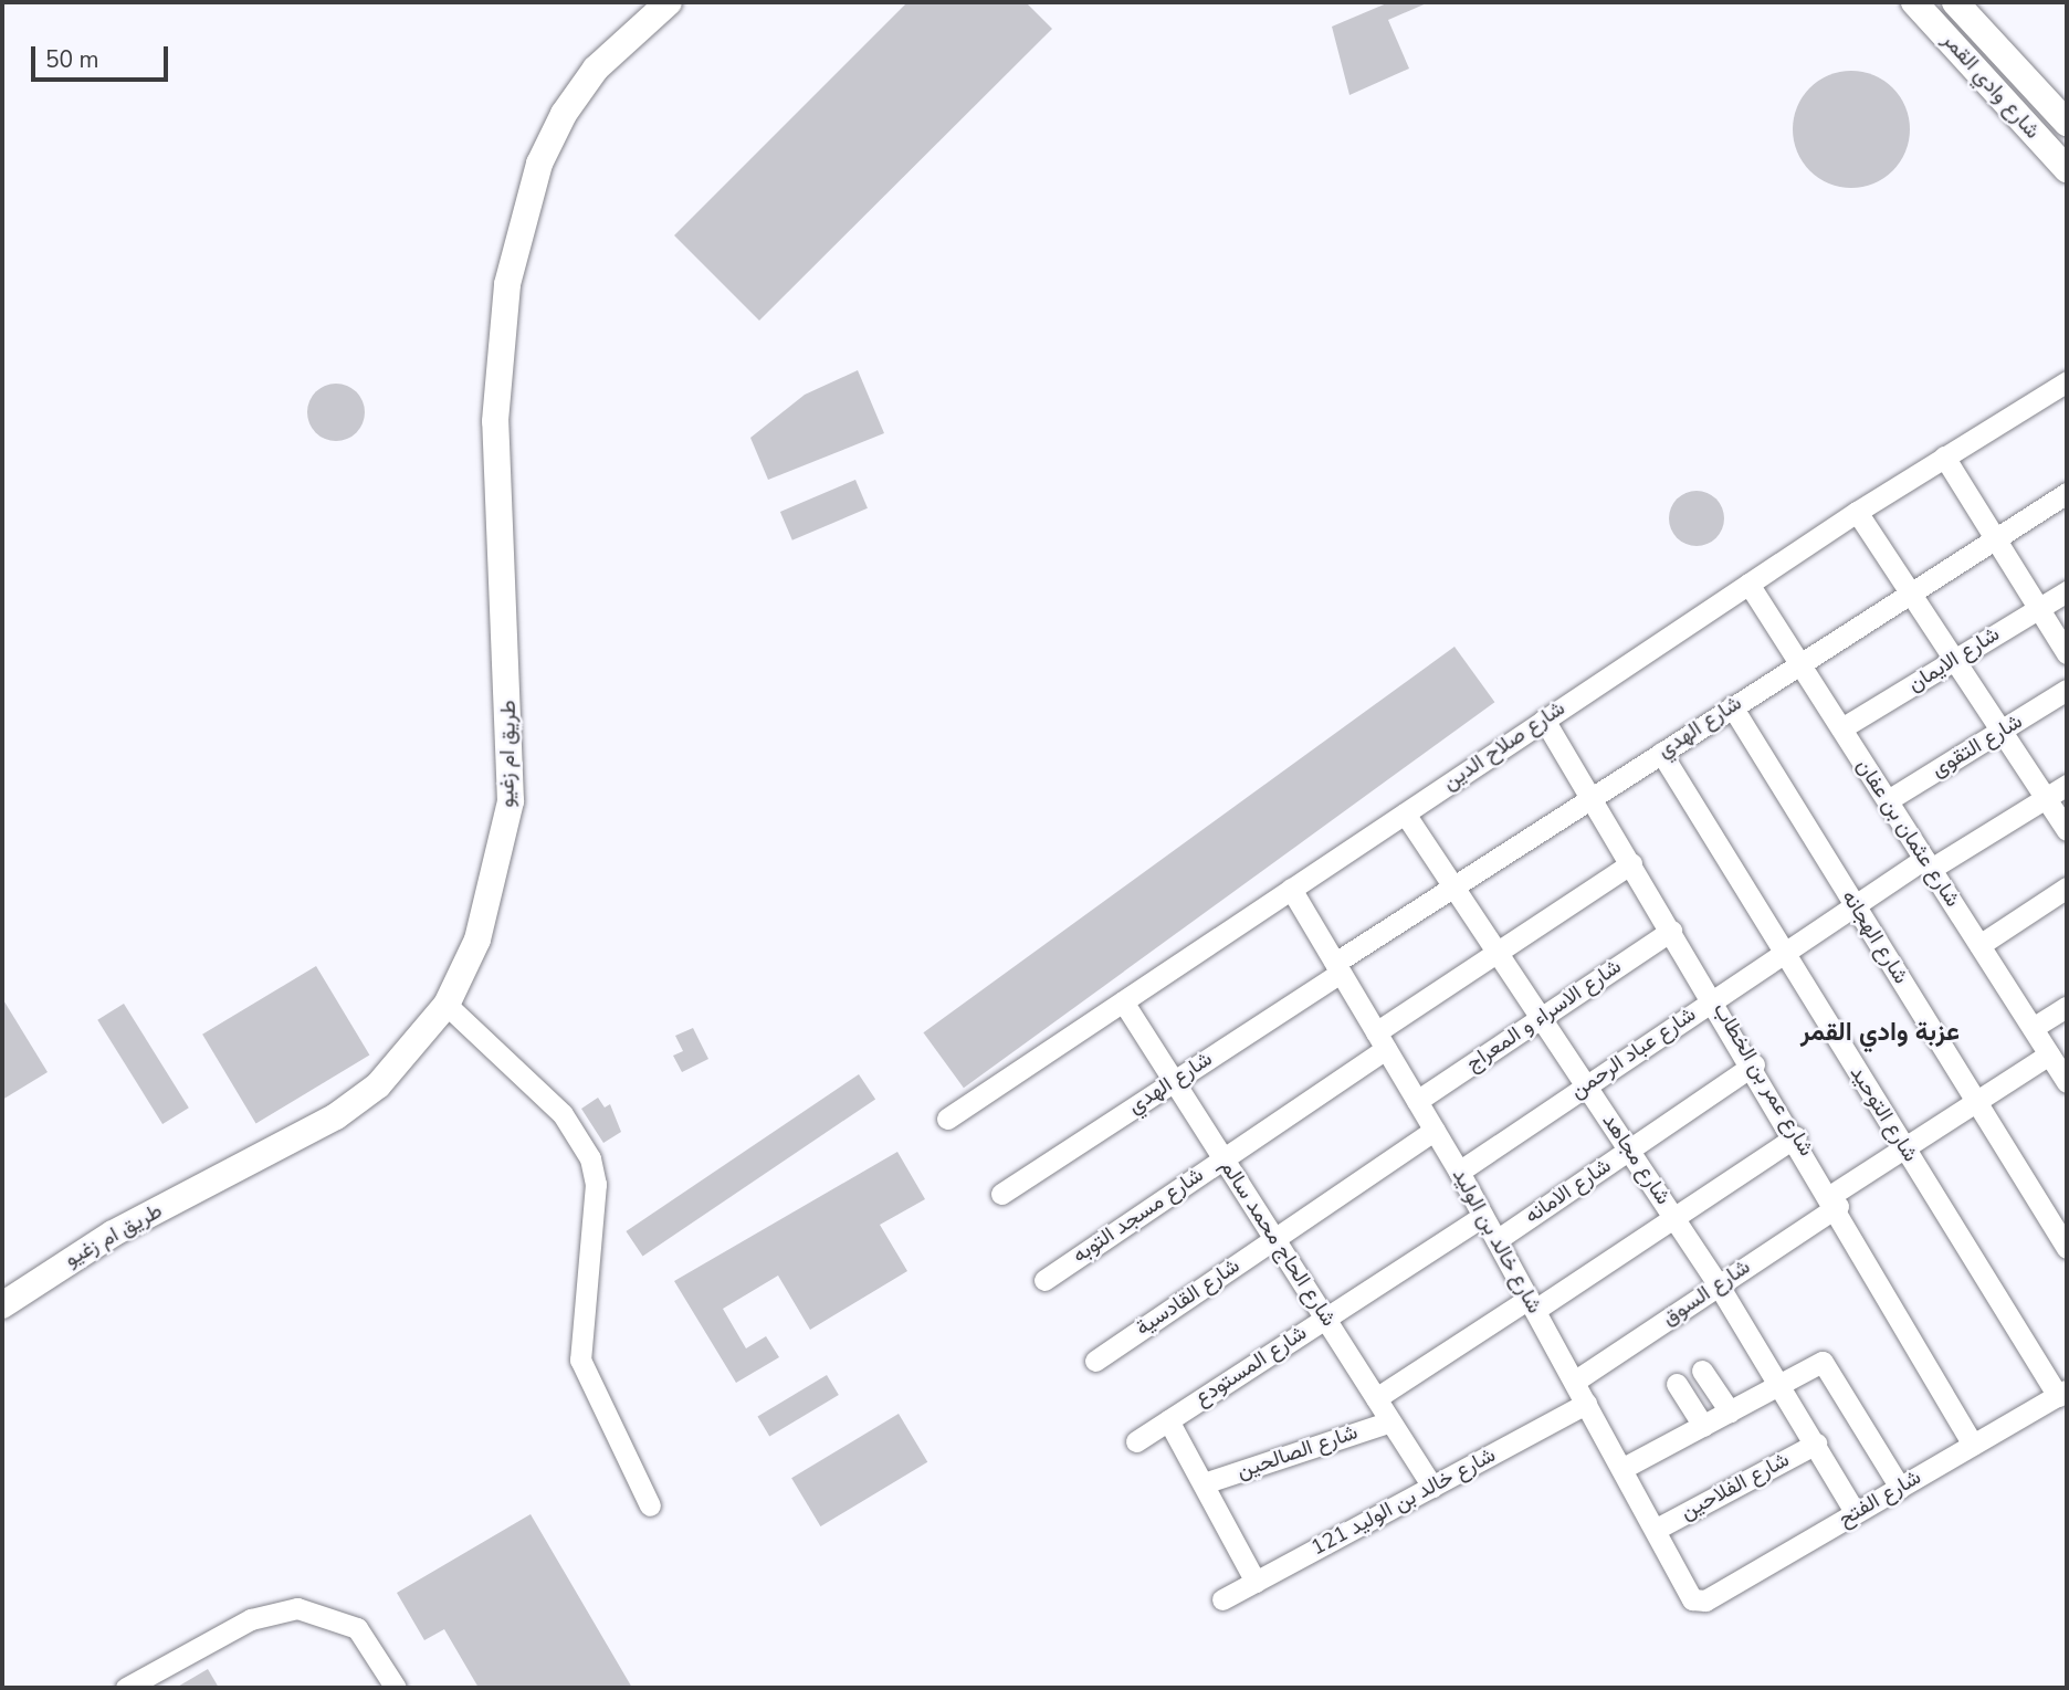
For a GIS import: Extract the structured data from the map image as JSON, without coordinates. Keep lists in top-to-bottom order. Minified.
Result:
{"streets":{"main road":["شارع وادي القمر","طريق ام زغيو"],"street":["شارع الايمان","شارع الهدي","شارع صلاح الدين","شارع التقوى","شارع عثمان بن عفان","شارع الهجانه","شارع الاسراء و المعراج","شارع عباد الرحمن","شارع عمر بن الخطاب","شارع التوحيد","شارع مجاهد","شارع الامانه","شارع مسجد التوبه","شارع خالد بن الوليد","شارع الحاج محمد سالم","شارع السوق","شارع القادسية","شارع المستودع","شارع الصالحين","شارع الفلاحين","شارع الفتح","شارع خالد بن الوليد 121"]},"crossings":[["شارع الايمان","شارع عثمان بن عفان"],["شارع الهدي","شارع عثمان بن عفان"],["شارع الهدي","شارع الهجانه"],["شارع الهدي","شارع عمر بن الخطاب"],["شارع الهدي","شارع التوحيد"],["شارع الهدي","شارع مجاهد"],["شارع الهدي","شارع خالد بن الوليد"],["شارع الهدي","شارع الحاج محمد سالم"],["شارع صلاح الدين","شارع عثمان بن عفان"],["شارع صلاح الدين","شارع عمر بن الخطاب"],["شارع صلاح الدين","شارع مجاهد"],["شارع صلاح الدين","شارع خالد بن الوليد"],["شارع صلاح الدين","شارع الحاج محمد سالم"],["شارع التقوى","شارع عثمان بن عفان"],["شارع عثمان بن عفان","شارع عباد الرحمن"],["شارع عثمان بن عفان","شارع السوق"],["شارع الهجانه","شارع عباد الرحمن"],["شارع الهجانه","شارع السوق"],["شارع الاسراء و المعراج","شارع عمر بن الخطاب"],["شارع الاسراء و المعراج","شارع مجاهد"],["شارع الاسراء و المعراج","شارع خالد بن الوليد"],["شارع عباد الرحمن","شارع عمر بن الخطاب"],["شارع عباد الرحمن","شارع التوحيد"],["شارع عباد الرحمن","شارع مجاهد"],["شارع عباد الرحمن","شارع خالد بن الوليد"],["شارع عمر بن الخطاب","شارع الامانه"],["شارع عمر بن الخطاب","شارع مسجد التوبه"],["شارع عمر بن الخطاب","شارع السوق"],["شارع عمر بن الخطاب","شارع الصالحين"],["شارع عمر بن الخطاب","شارع الفتح"],["شارع التوحيد","شارع السوق"],["شارع التوحيد","شارع الفتح"],["شارع مجاهد","شارع الامانه"],["شارع مجاهد","شارع مسجد التوبه"],["شارع مجاهد","شارع السوق"],["شارع مجاهد","شارع الصالحين"],["شارع مجاهد","شارع الفلاحين"],["شارع مجاهد","شارع الفتح"],["شارع الامانه","شارع خالد بن الوليد"],["شارع مسجد التوبه","شارع خالد بن الوليد"],["شارع مسجد التوبه","شارع الحاج محمد سالم"],["شارع خالد بن الوليد","شارع السوق"],["شارع خالد بن الوليد","شارع القادسية"],["شارع خالد بن الوليد","شارع المستودع"],["شارع خالد بن الوليد","شارع الصالحين"],["شارع خالد بن الوليد","شارع الفلاحين"],["شارع خالد بن الوليد","شارع الفتح"],["شارع خالد بن الوليد","شارع خالد بن الوليد 121"],["شارع الحاج محمد سالم","شارع القادسية"],["شارع الحاج محمد سالم","شارع المستودع"],["شارع الحاج محمد سالم","شارع الصالحين"],["شارع الحاج محمد سالم","شارع خالد بن الوليد 121"]],"districts":["عزبة وادي القمر"],"scale_bar":"50 m"}
